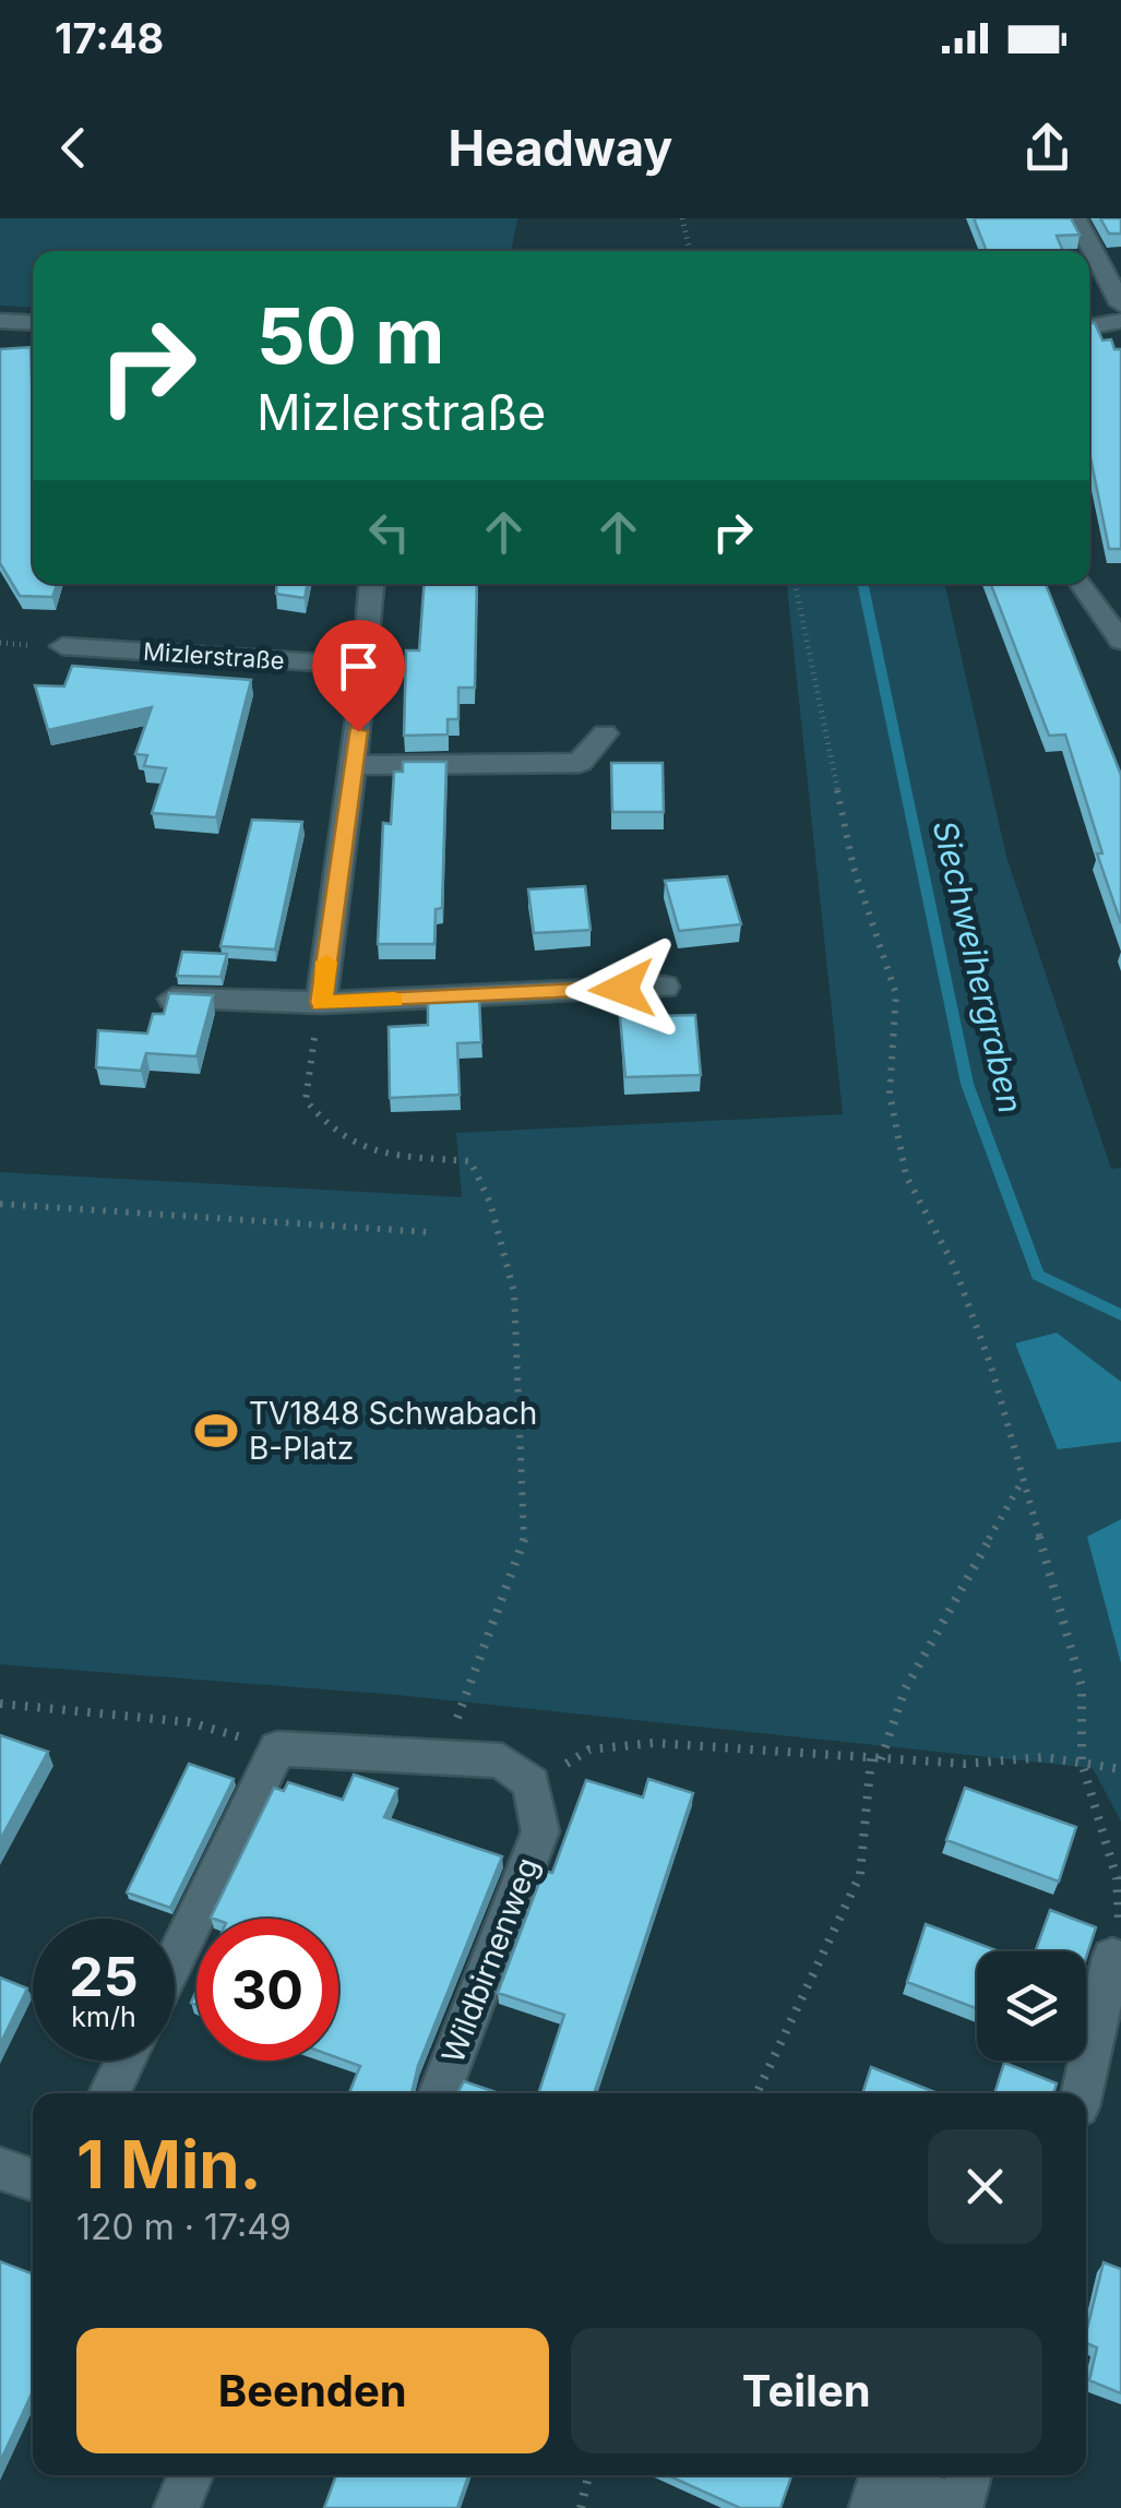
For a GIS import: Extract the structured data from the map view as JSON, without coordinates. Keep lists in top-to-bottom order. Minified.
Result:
{"streets":{"street":["Mizlerstraße","Wildbirnenweg"]},"water":["Siechweihergraben"],"places":{"sports":["TV1848 Schwabach B-Platz"]},"page":{"status":"17:48","header":"Headway","turn":["50 m","Mizlerstraße"],"speed":"25 km/h","limit":"30","heading":["1 Min.","120 m · 17:49"],"buttons":["Beenden","Teilen"]}}
